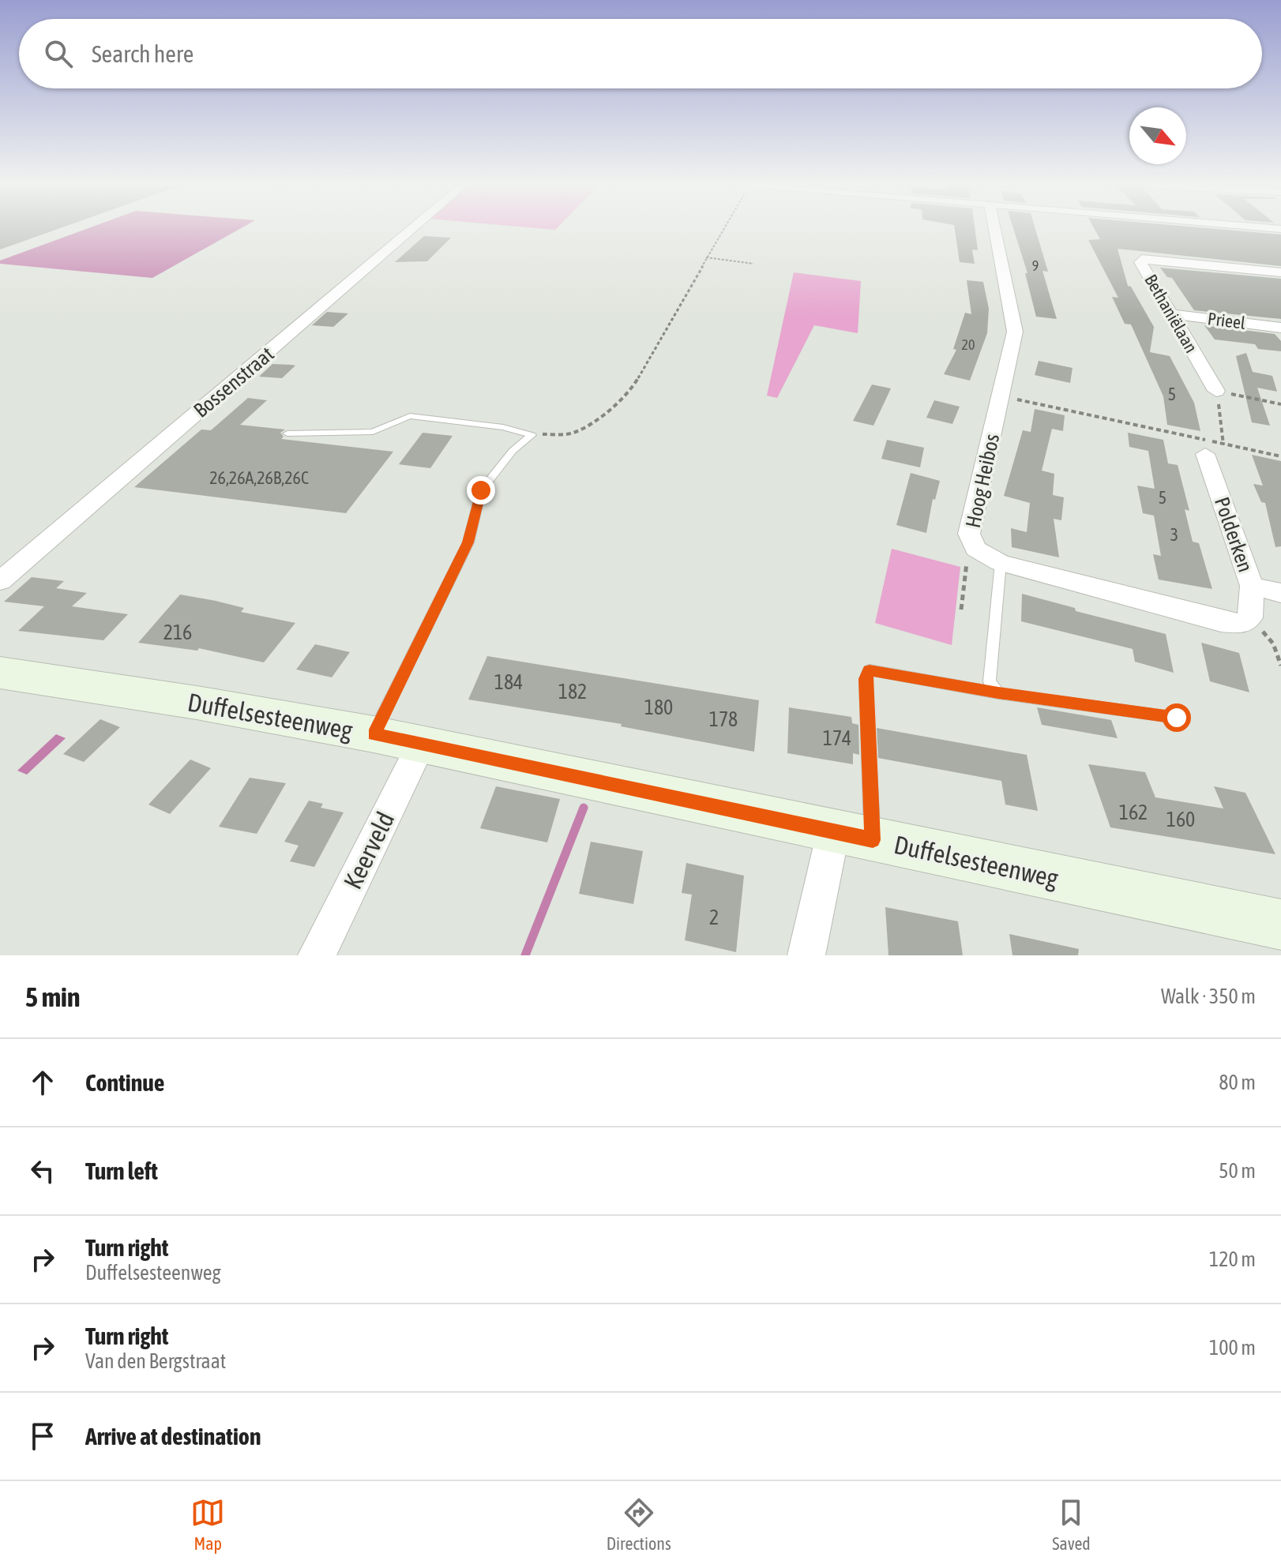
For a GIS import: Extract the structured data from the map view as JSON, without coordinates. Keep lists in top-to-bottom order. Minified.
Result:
{"streets":{"street":["Bethaniëlaan","Prieel","Bossenstraat","Hoog Heibos","Polderken","Duffelsesteenweg","Keerveld"]},"crossings":[["Bethaniëlaan","Prieel"],["Hoog Heibos","Polderken"],["Duffelsesteenweg","Keerveld"]],"house_numbers":["9","20","5","26,26A,26B,26C","5","3","216","184","182","180","178","174","162","160","2"],"north":"bottom right","page":{"search":"Search here","heading":["5 min","Walk · 350 m"],"list":[["Continue","80 m"],["Turn left","50 m"],["Turn right","Duffelsesteenweg","120 m"],["Turn right","Van den Bergstraat","100 m"],"Arrive at destination"],"nav":["Map","Directions","Saved"]}}
